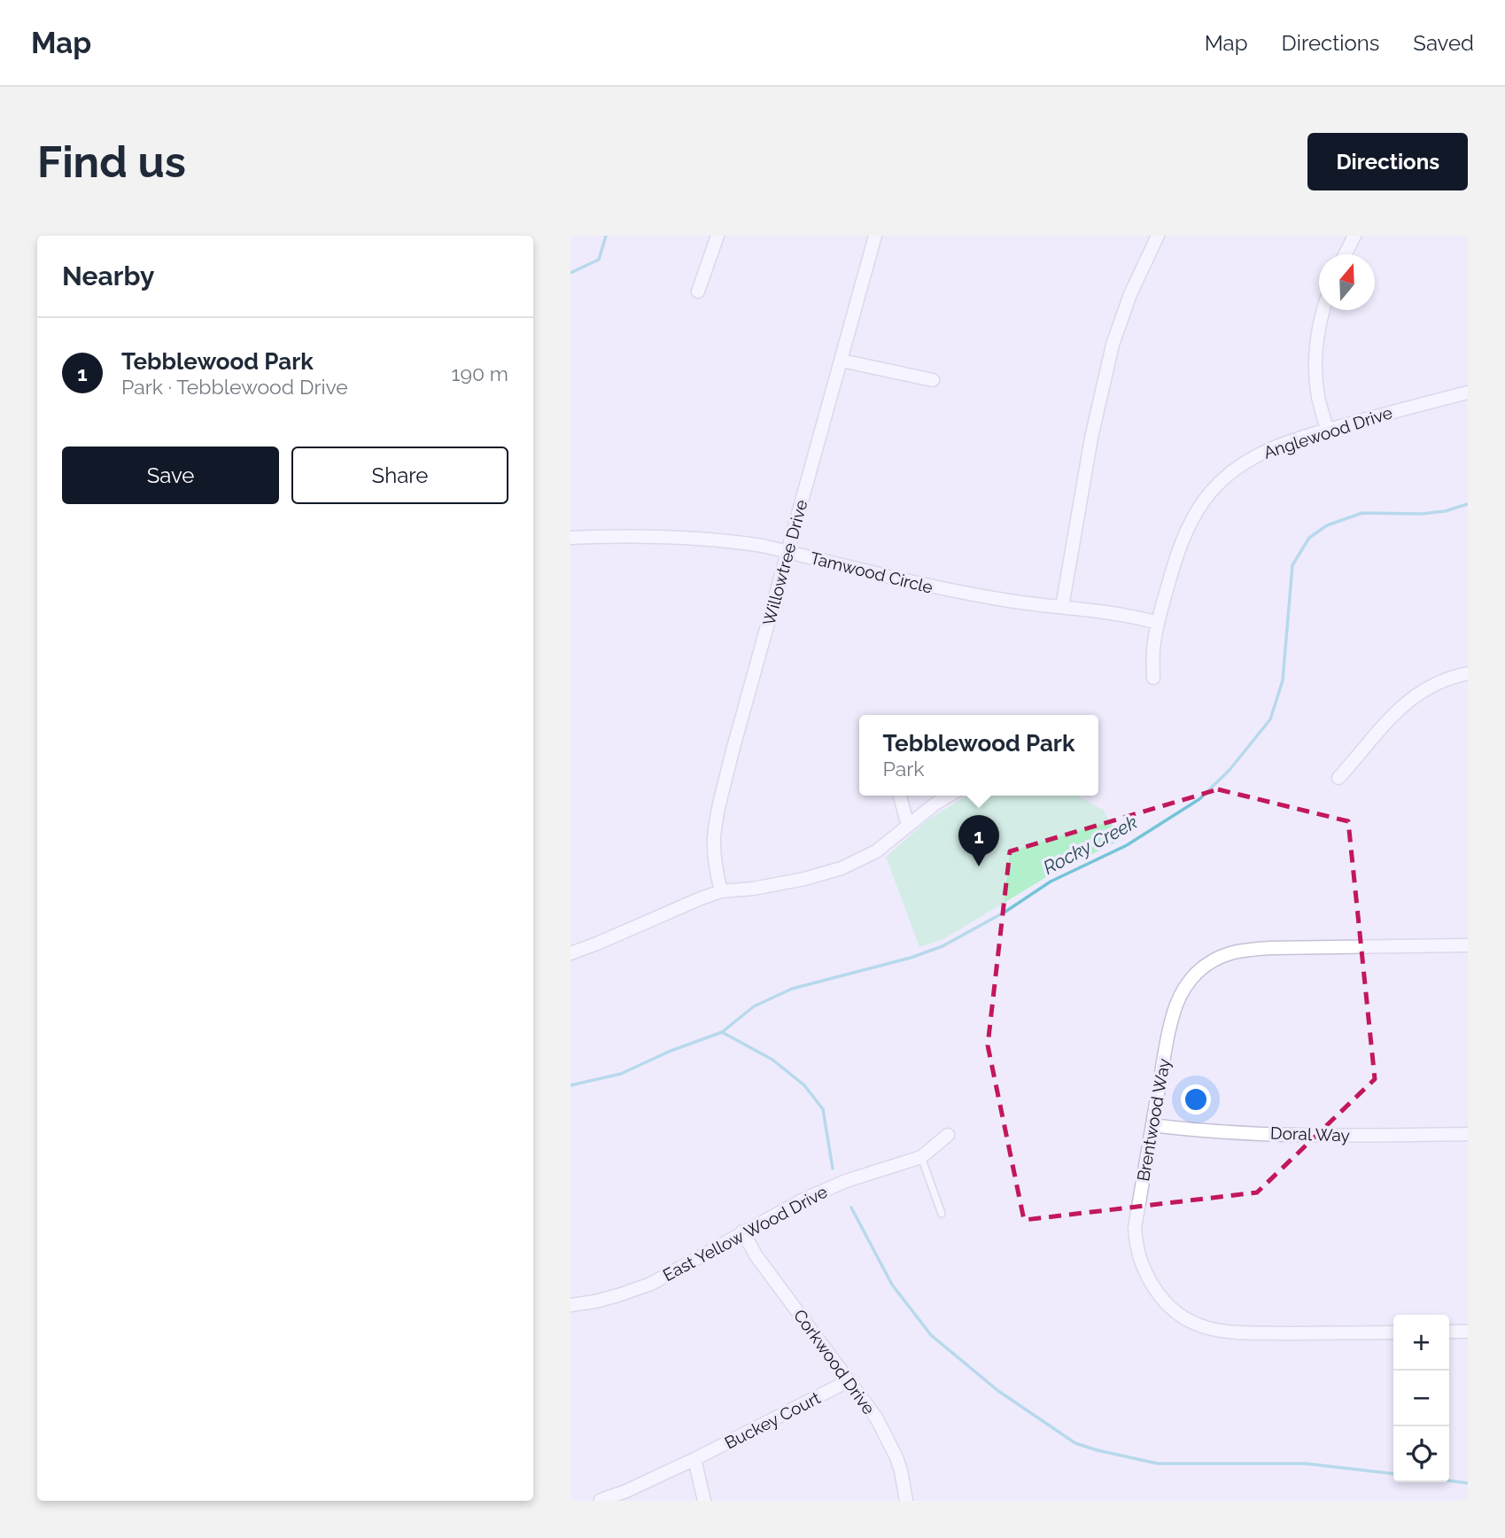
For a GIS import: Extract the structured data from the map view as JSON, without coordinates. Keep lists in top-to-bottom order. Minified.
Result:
{"streets":{"street":["Anglewood Drive","Willowtree Drive","Tamwood Circle","Brentwood Way","Doral Way","East Yellow Wood Drive","Corkwood Drive","Buckey Court"]},"crossings":[["Anglewood Drive","Tamwood Circle"],["Willowtree Drive","Tamwood Circle"],["Brentwood Way","Doral Way"],["East Yellow Wood Drive","Corkwood Drive"],["Corkwood Drive","Buckey Court"]],"water":["Rocky Creek"],"north":"top","page":{"header":"Map","nav":["Map","Directions","Saved"],"buttons":["Directions",["Save","Share"]],"title":"Find us","heading":"Nearby","list":[{"mark":"1","name":"Tebblewood Park","note":"Park · Tebblewood Drive","value":"190 m"}],"popup":["Tebblewood Park","Park"],"pins":"1","map_buttons":["+","−"]}}
